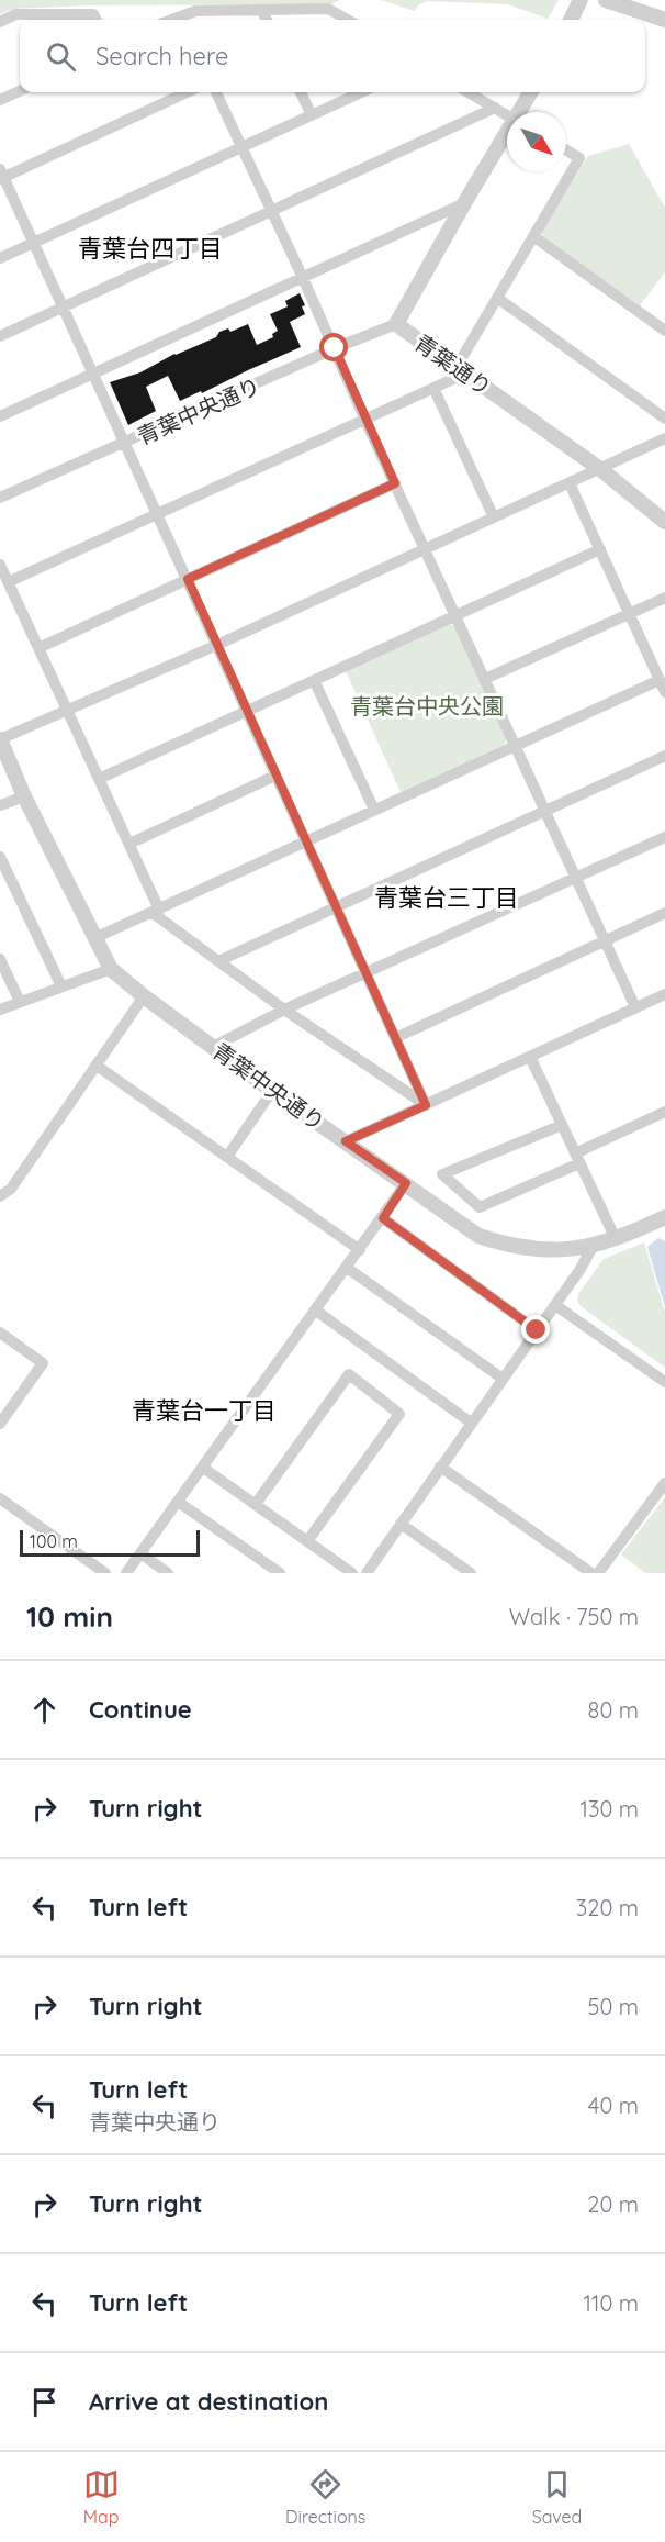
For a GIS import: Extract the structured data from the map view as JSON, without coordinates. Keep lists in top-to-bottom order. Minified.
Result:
{"streets":{"street":["青葉通り","青葉中央通り"]},"crossings":[["青葉通り","青葉中央通り"]],"districts":["青葉台四丁目","青葉台三丁目","青葉台一丁目"],"parks":["青葉台中央公園"],"scale_bar":"100 m","north":"bottom right","page":{"search":"Search here","scale":"100 m","heading":["10 min","Walk · 750 m"],"list":[["Continue","80 m"],["Turn right","130 m"],["Turn left","320 m"],["Turn right","50 m"],["Turn left","青葉中央通り","40 m"],["Turn right","20 m"],["Turn left","110 m"],"Arrive at destination"],"nav":["Map","Directions","Saved"]}}
